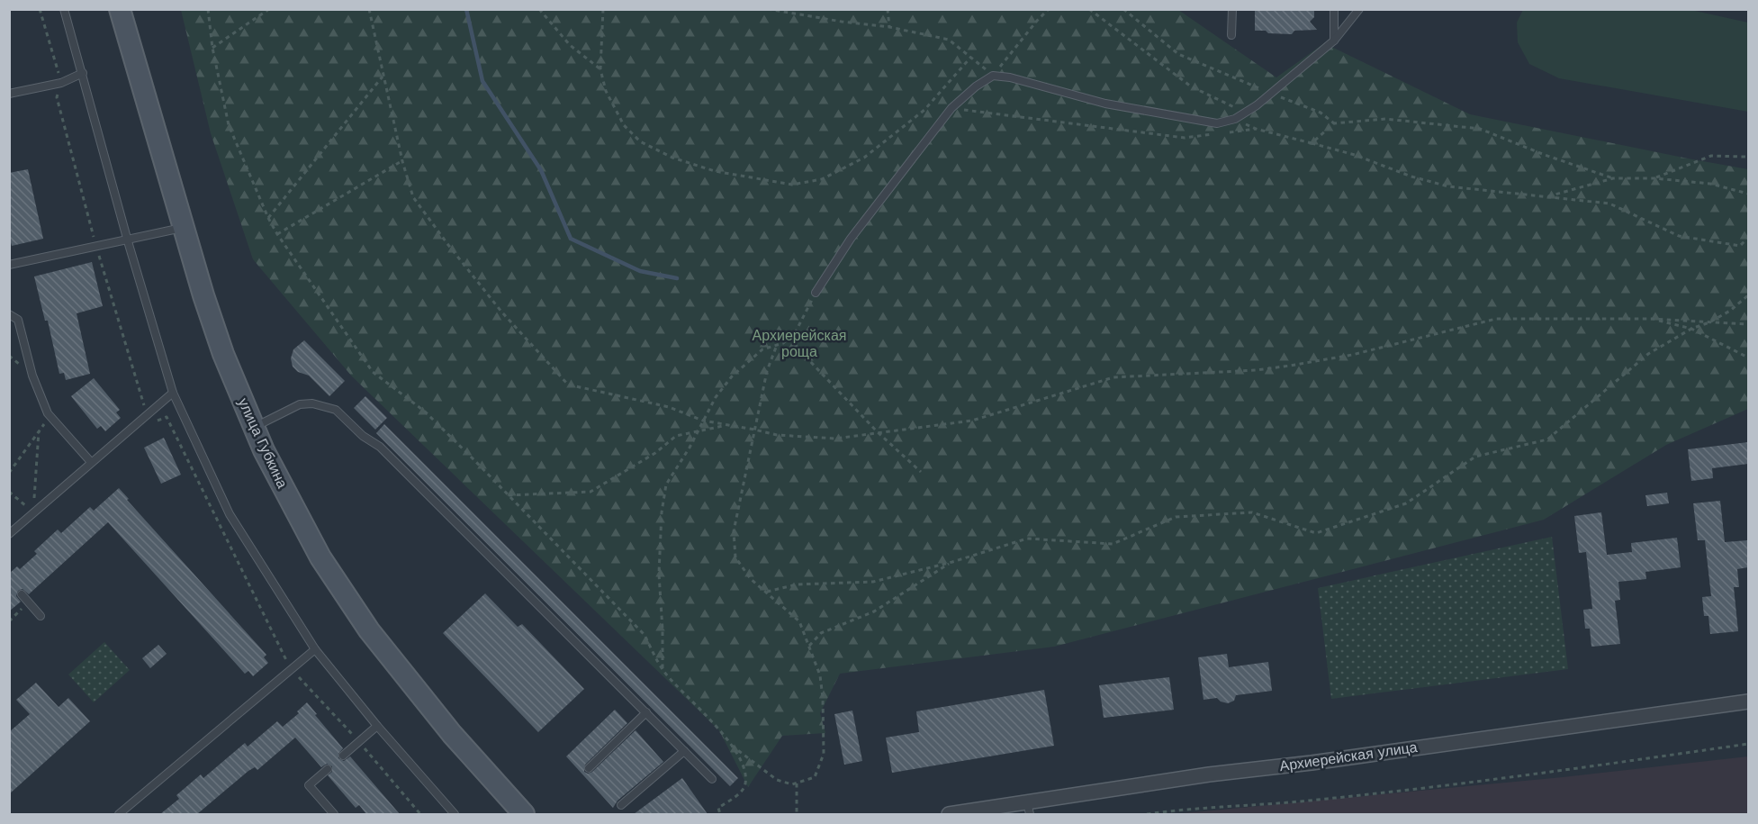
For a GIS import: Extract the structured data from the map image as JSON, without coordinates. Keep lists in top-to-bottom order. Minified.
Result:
{"streets":{"main road":["улица Губкина"],"street":["Архиерейская улица"]},"parks":["Архиерейская роща"]}
